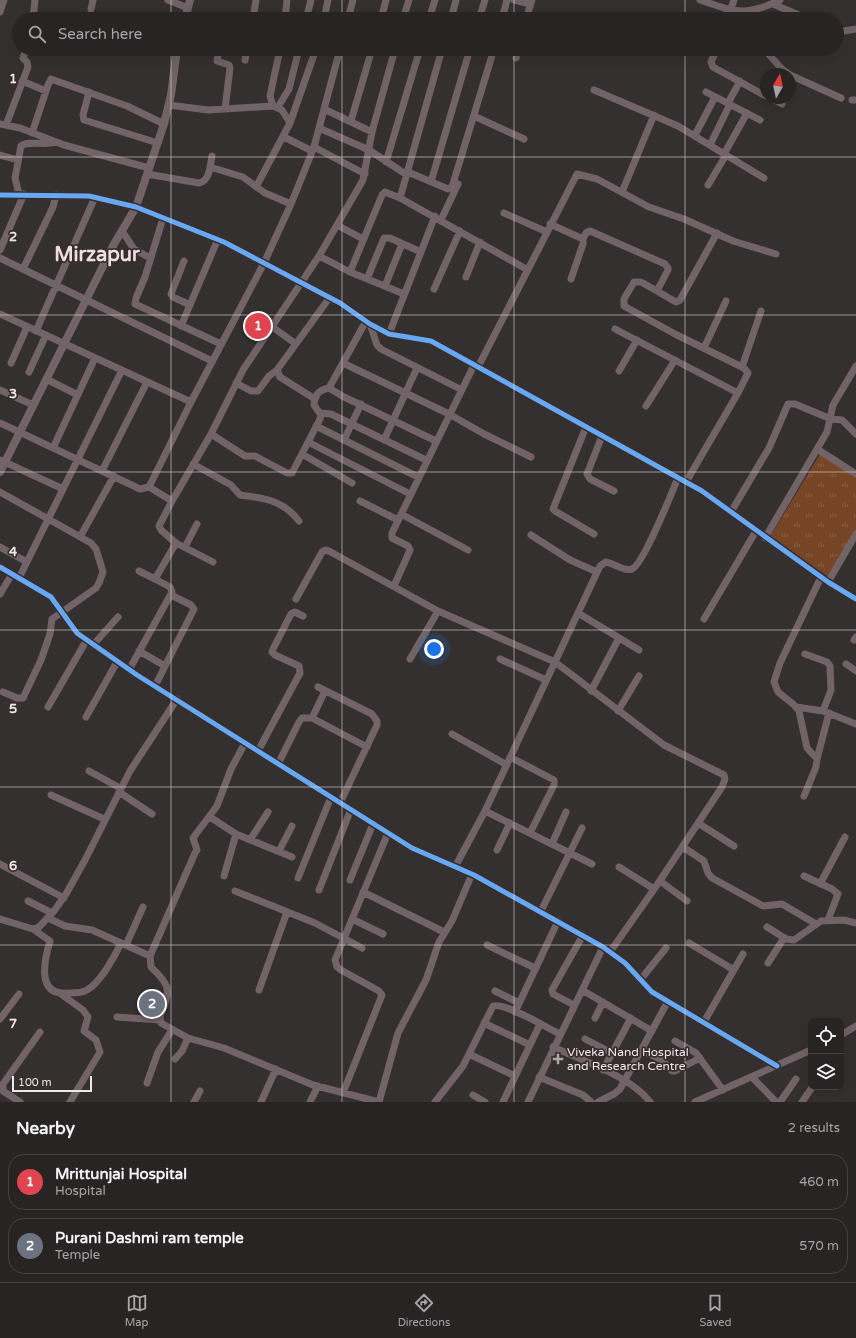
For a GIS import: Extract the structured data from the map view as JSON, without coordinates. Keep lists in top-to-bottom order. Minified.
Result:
{"districts":["Mirzapur"],"places":{"health":["Viveka Nand Hospital and Research Centre"]},"scale_bar":"100 m","north":"top","page":{"search":"Search here","pins":["1","2"],"scale":"100 m","heading":["Nearby","2 results"],"list":[{"mark":"1","name":"Mrittunjai Hospital","note":"Hospital","value":"460 m"},{"mark":"2","name":"Purani Dashmi ram temple","note":"Temple","value":"570 m"}],"nav":["Map","Directions","Saved"]},"grid":{"rows":["1","2","3","4","5","6","7"]}}
